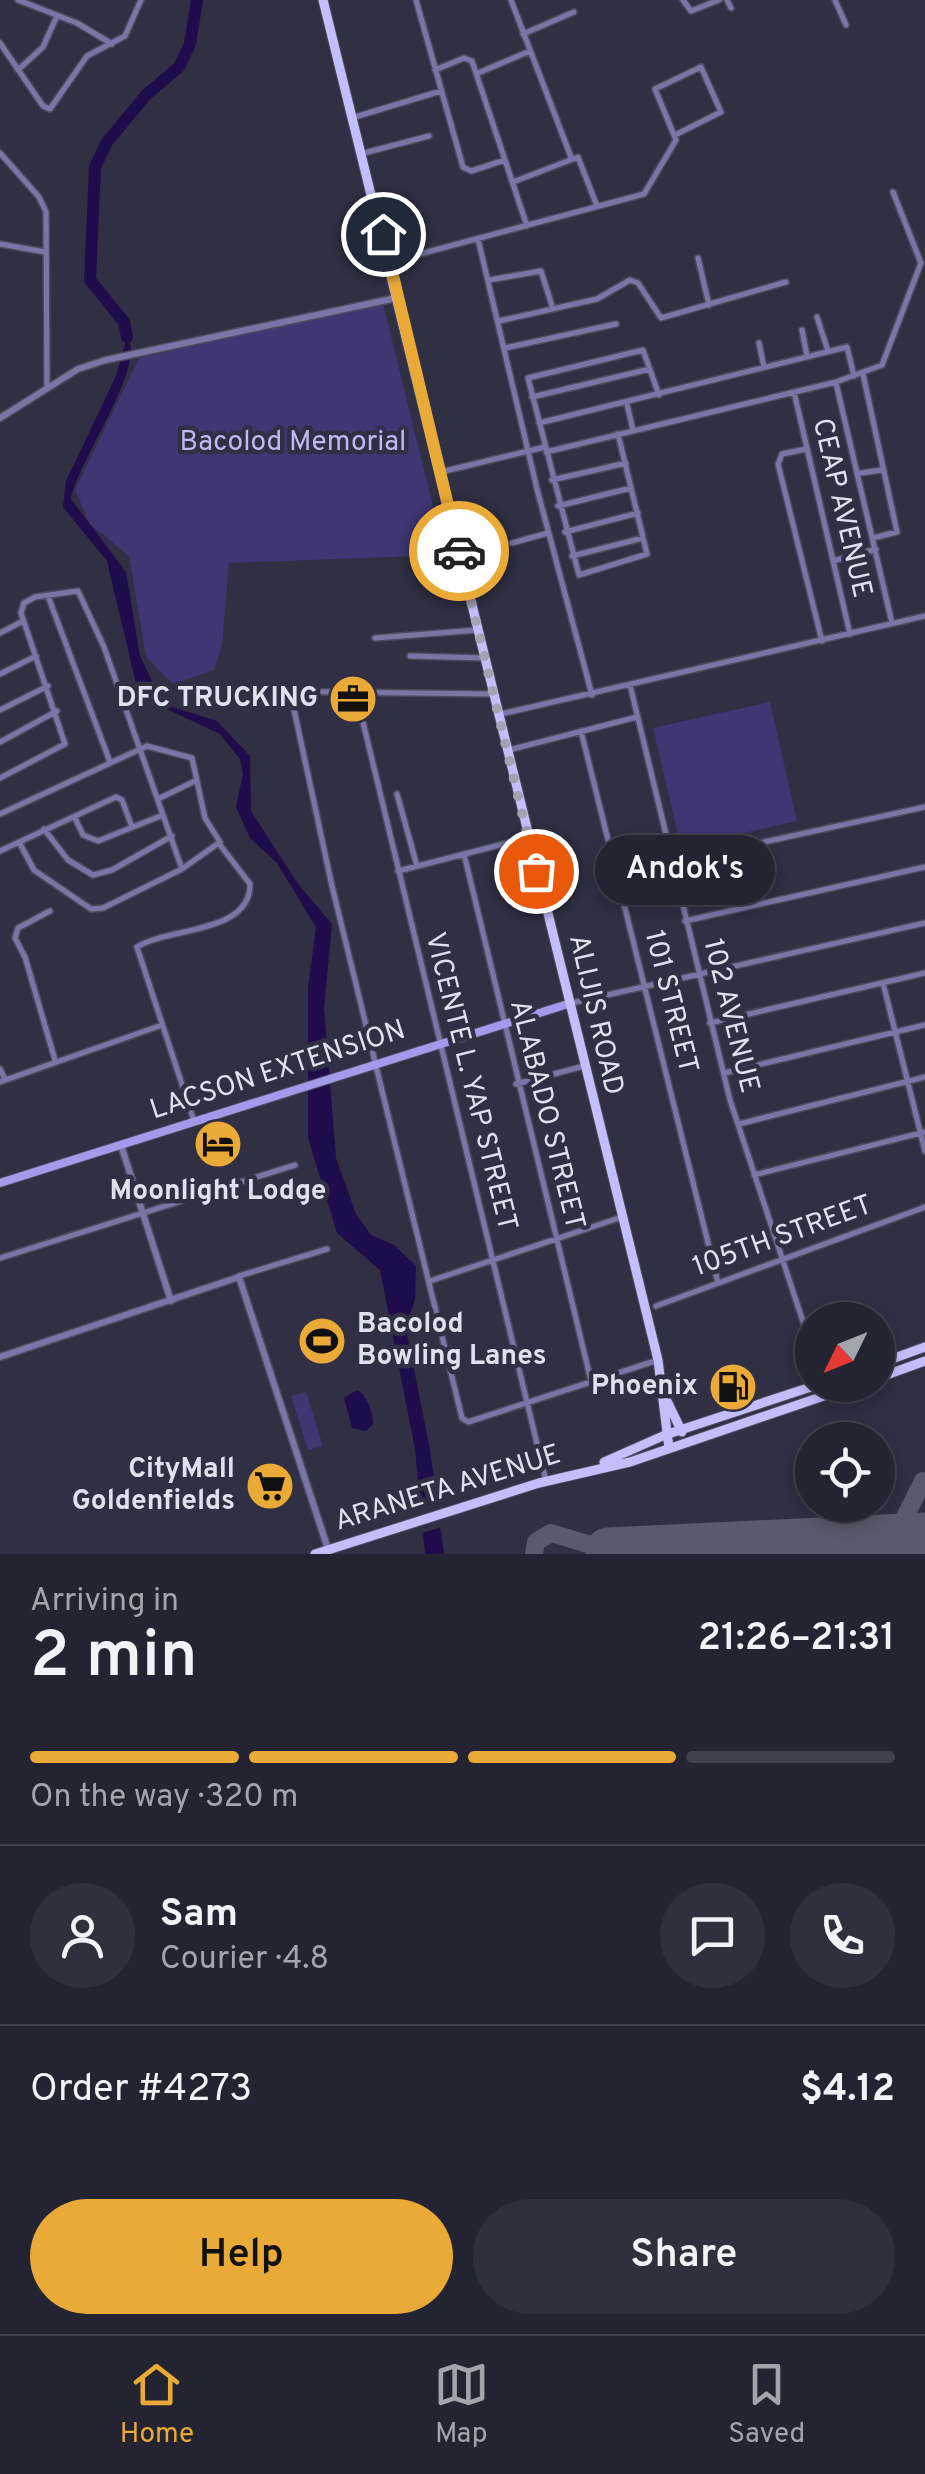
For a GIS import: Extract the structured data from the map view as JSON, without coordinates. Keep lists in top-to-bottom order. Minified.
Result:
{"streets":{"main road":["ALIJIS ROAD","LACSON EXTENSION","ARANETA AVENUE"],"street":["CEAP AVENUE","101 STREET","102 AVENUE","VICENTE L. YAP STREET","ALABADO STREET","105TH STREET"]},"crossings":[["101 STREET","105TH STREET"],["ALIJIS ROAD","LACSON EXTENSION"],["ALIJIS ROAD","ARANETA AVENUE"],["102 AVENUE","105TH STREET"],["LACSON EXTENSION","VICENTE L. YAP STREET"],["LACSON EXTENSION","ALABADO STREET"],["VICENTE L. YAP STREET","ARANETA AVENUE"]],"parks":["Bacolod Memorial"],"places":{"office":["DFC TRUCKING"],"other":["Andok's"],"hotel":["Moonlight Lodge"],"sports":["Bacolod Bowling Lanes"],"fuel station":["Phoenix"],"supermarket":["CityMall Goldenfields"]},"north":"bottom left","page":{"bubble":"Andok's","heading":["2 min","Arriving in","21:26–21:31"],"panel":["Sam","Courier · 4.8","Order #4273","$4.12"],"bar":"On the way · 320 m","buttons":["Help","Share"],"tabs":["Home","Map","Saved"]}}
